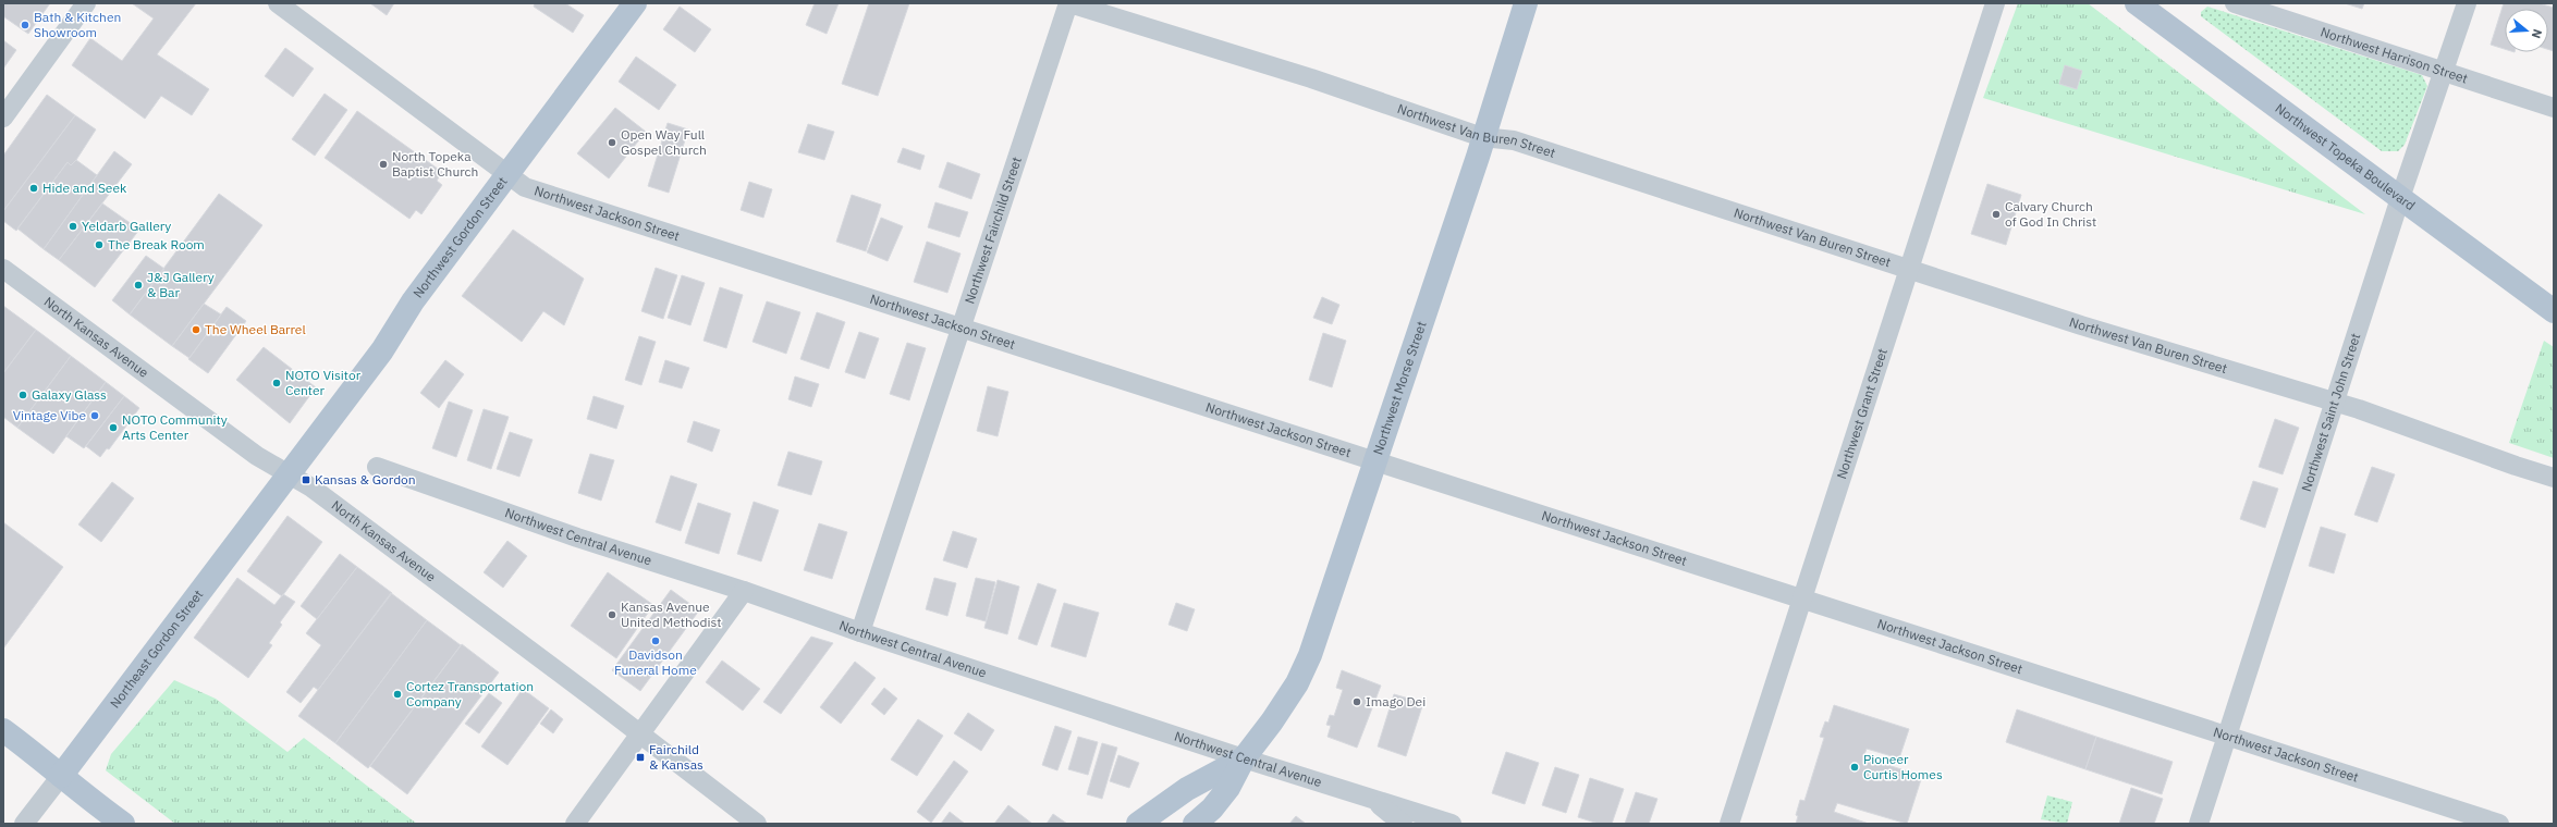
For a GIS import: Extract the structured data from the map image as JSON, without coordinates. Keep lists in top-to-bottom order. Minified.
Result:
{"streets":{"main road":["Northwest Topeka Boulevard","Northwest Gordon Street","Northwest Morse Street","Northeast Gordon Street"],"street":["Northwest Harrison Street","Northwest Van Buren Street","Northwest Jackson Street","Northwest Fairchild Street","North Kansas Avenue","Northwest Grant Street","Northwest Saint John Street","Northwest Central Avenue"]},"crossings":[["Northwest Harrison Street","Northwest Saint John Street"],["Northwest Van Buren Street","Northwest Fairchild Street"],["Northwest Van Buren Street","Northwest Morse Street"],["Northwest Van Buren Street","Northwest Grant Street"],["Northwest Van Buren Street","Northwest Saint John Street"],["Northwest Topeka Boulevard","Northwest Saint John Street"],["Northwest Jackson Street","Northwest Fairchild Street"],["Northwest Jackson Street","Northwest Gordon Street"],["Northwest Jackson Street","Northwest Morse Street"],["Northwest Jackson Street","Northwest Grant Street"],["Northwest Jackson Street","Northwest Saint John Street"],["Northwest Fairchild Street","Northwest Central Avenue"],["Northwest Gordon Street","North Kansas Avenue"],["Northwest Gordon Street","Northeast Gordon Street"],["North Kansas Avenue","Northeast Gordon Street"],["Northwest Morse Street","Northwest Central Avenue"]],"places":{"other":["Bath & Kitchen Showroom","Open Way Full Gospel Church","North Topeka Baptist Church","Hide and Seek","Calvary Church of God In Christ","Yeldarb Gallery","The Break Room","J&J Gallery & Bar","The Wheel Barrel","NOTO Visitor Center","Galaxy Glass","Vintage Vibe","NOTO Community Arts Center","Kansas Avenue United Methodist","Davidson Funeral Home","Cortez Transportation Company","Imago Dei","Pioneer Curtis Homes"],"transit":["Kansas & Gordon","Fairchild & Kansas"]},"north":"right"}
